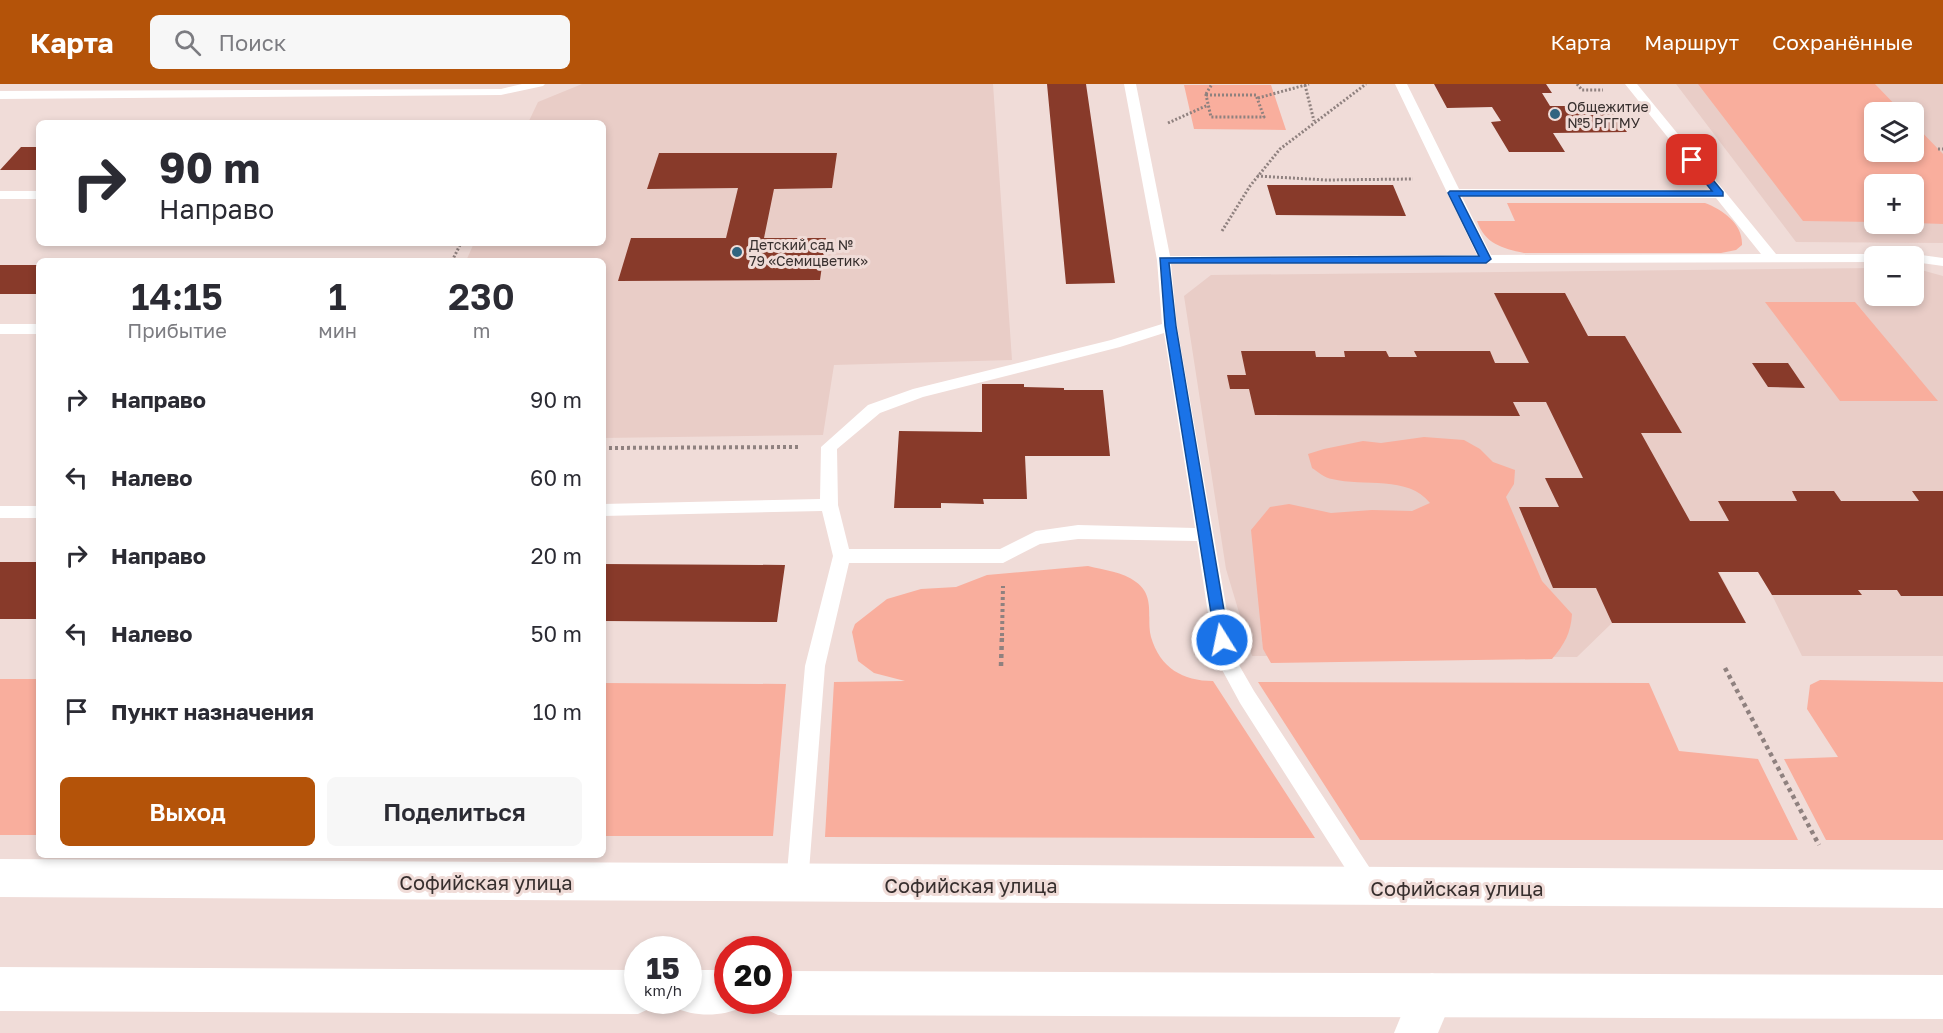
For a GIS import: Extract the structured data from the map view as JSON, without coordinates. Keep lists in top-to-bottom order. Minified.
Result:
{"streets":{"main road":["Софийская улица"]},"places":["Общежитие №5 РГГМУ","Детский сад № 79 «Семицветик»"],"page":{"header":"Карта","search":"Поиск","nav":["Карта","Маршрут","Сохранённые"],"map_buttons":["+","−"],"turn":["90 m","Направо"],"eta":["14:15","Прибытие","1","мин","230","m"],"list":[{"name":"Направо","value":"90 m"},{"name":"Налево","value":"60 m"},{"name":"Направо","value":"20 m"},{"name":"Налево","value":"50 m"},{"name":"Пункт назначения","value":"10 m"}],"buttons":["Выход","Поделиться"],"speed":"15 km/h","limit":"20"}}
